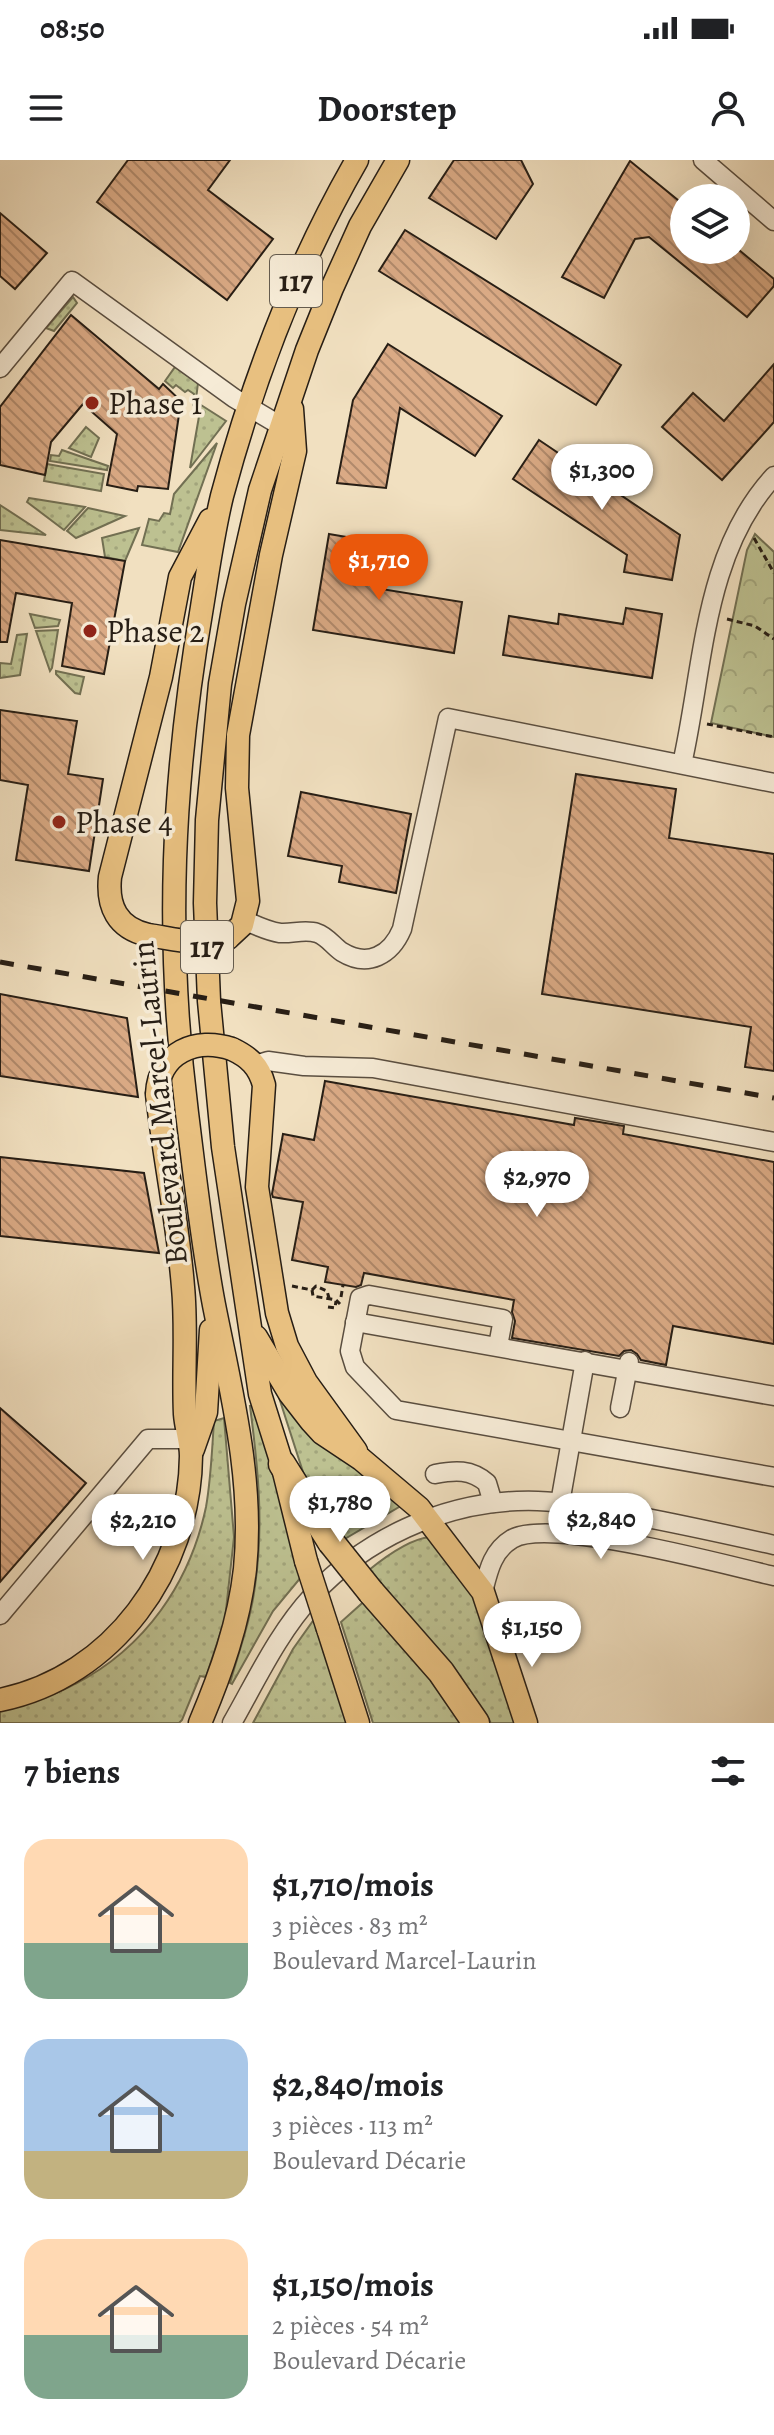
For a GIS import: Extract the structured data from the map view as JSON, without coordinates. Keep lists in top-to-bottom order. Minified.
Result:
{"streets":{"main road":["117","Boulevard Marcel-Laurin"]},"places":["Phase 1","Phase 2","Phase 4"],"page":{"status":"08:50","header":"Doorstep","price":["$1,300","$1,710","$2,970","$1,780","$2,840","$2,210","$1,150"],"heading":"7 biens","list":[{"name":"$1,710/mois","note":"3 pièces · 83 m² · Boulevard Marcel-Laurin"},{"name":"$2,840/mois","note":"3 pièces · 113 m² · Boulevard Décarie"},{"name":"$1,150/mois","note":"2 pièces · 54 m² · Boulevard Décarie"}]}}
